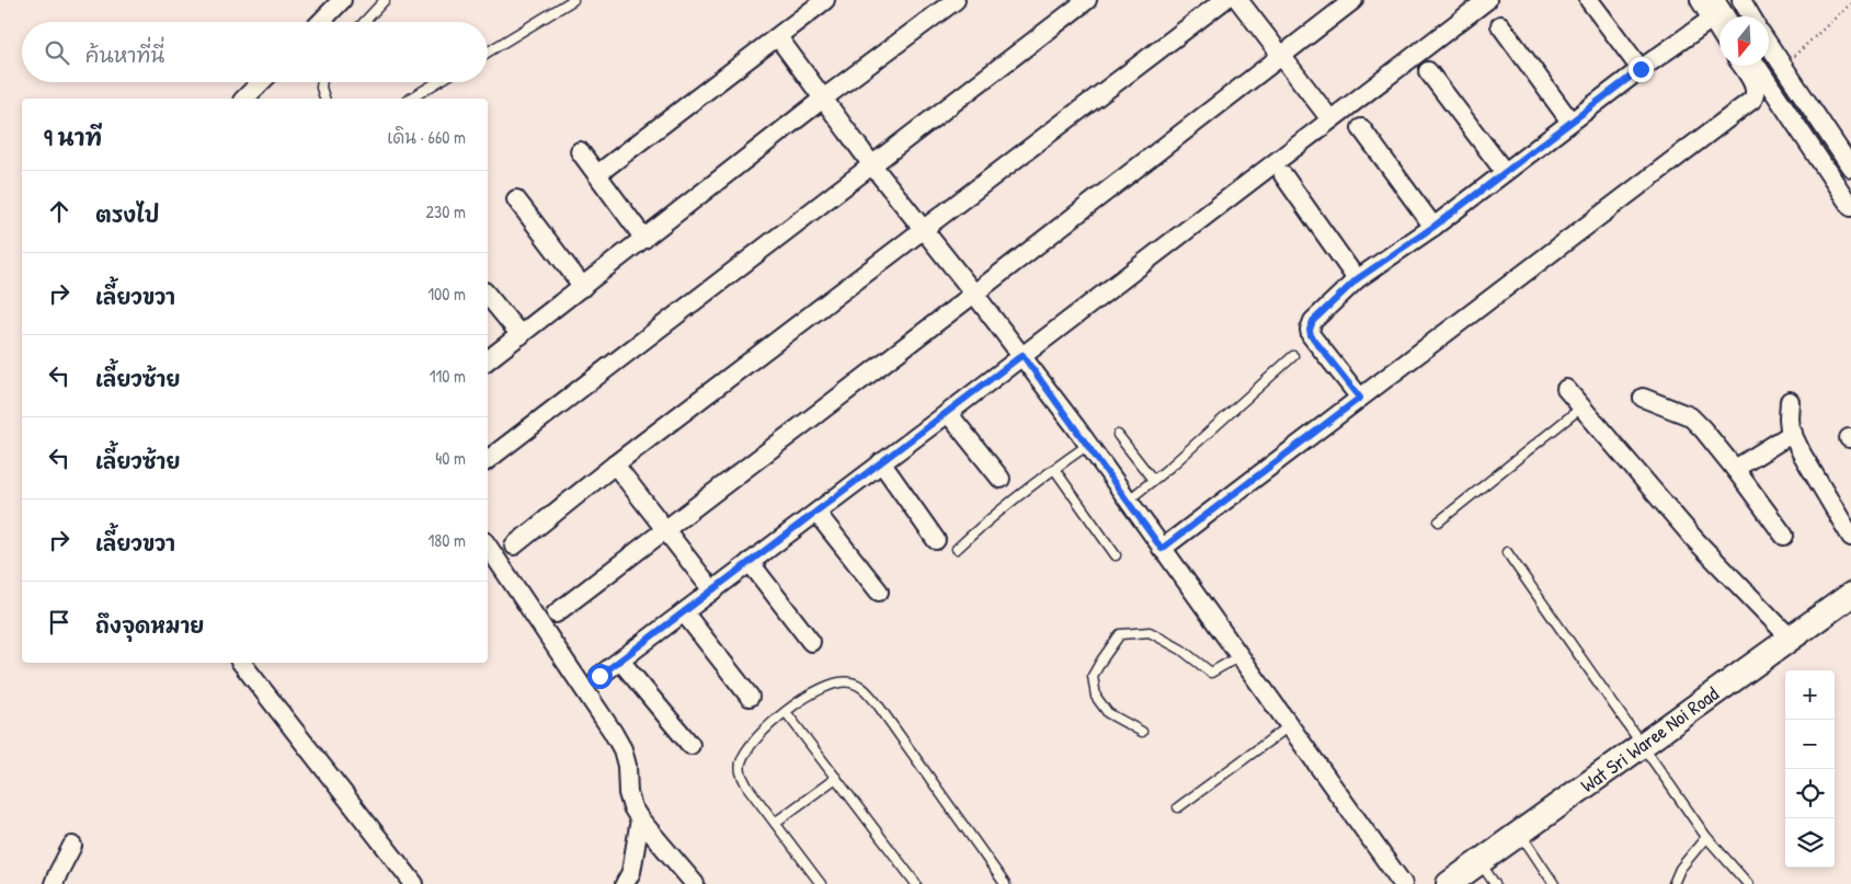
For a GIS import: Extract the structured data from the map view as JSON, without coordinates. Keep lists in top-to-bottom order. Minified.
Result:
{"streets":{"main road":["Wat Sri Waree Noi Road"]},"north":"bottom","page":{"search":"ค้นหาที่นี่","heading":["9 นาที","เดิน · 660 m"],"list":[["ตรงไป","230 m"],["เลี้ยวขวา","100 m"],["เลี้ยวซ้าย","110 m"],["เลี้ยวซ้าย","40 m"],["เลี้ยวขวา","180 m"],"ถึงจุดหมาย"],"map_buttons":["+","−"]}}
